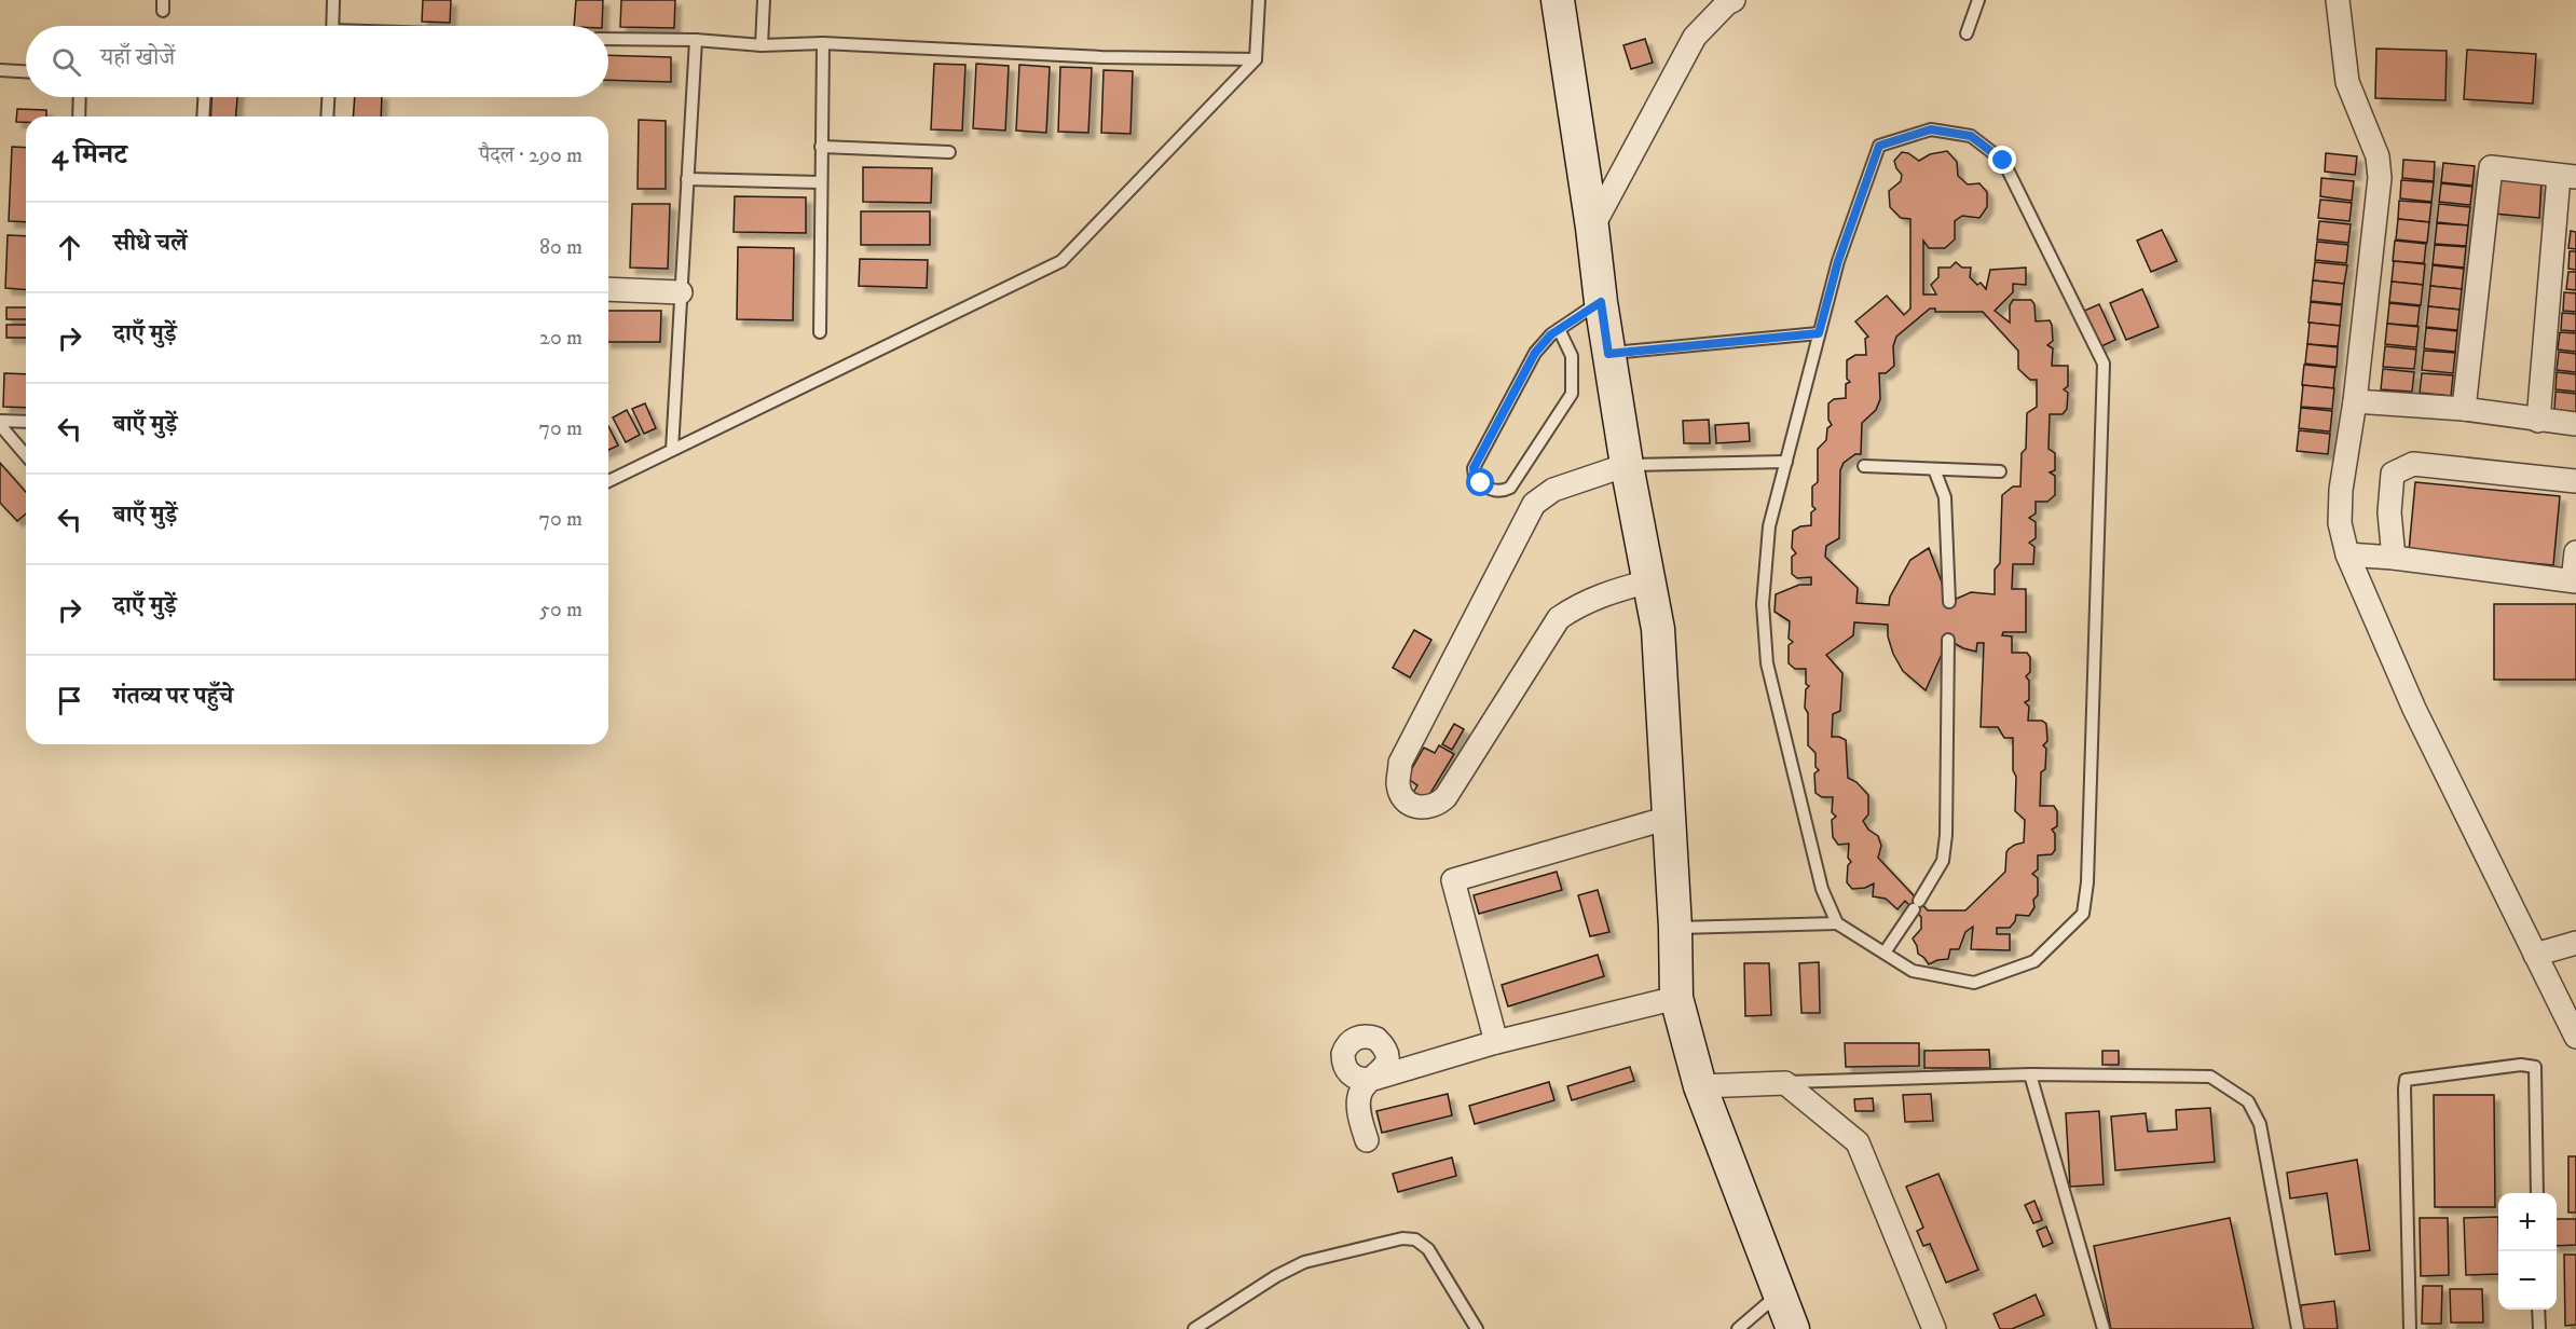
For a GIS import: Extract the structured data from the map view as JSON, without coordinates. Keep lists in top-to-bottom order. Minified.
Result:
{"page":{"search":"यहाँ खोजें","heading":["4 मिनट","पैदल · 290 m"],"list":[["सीधे चलें","80 m"],["दाएँ मुड़ें","20 m"],["बाएँ मुड़ें","70 m"],["बाएँ मुड़ें","70 m"],["दाएँ मुड़ें","50 m"],"गंतव्य पर पहुँचे"],"map_buttons":["+","−"]}}
